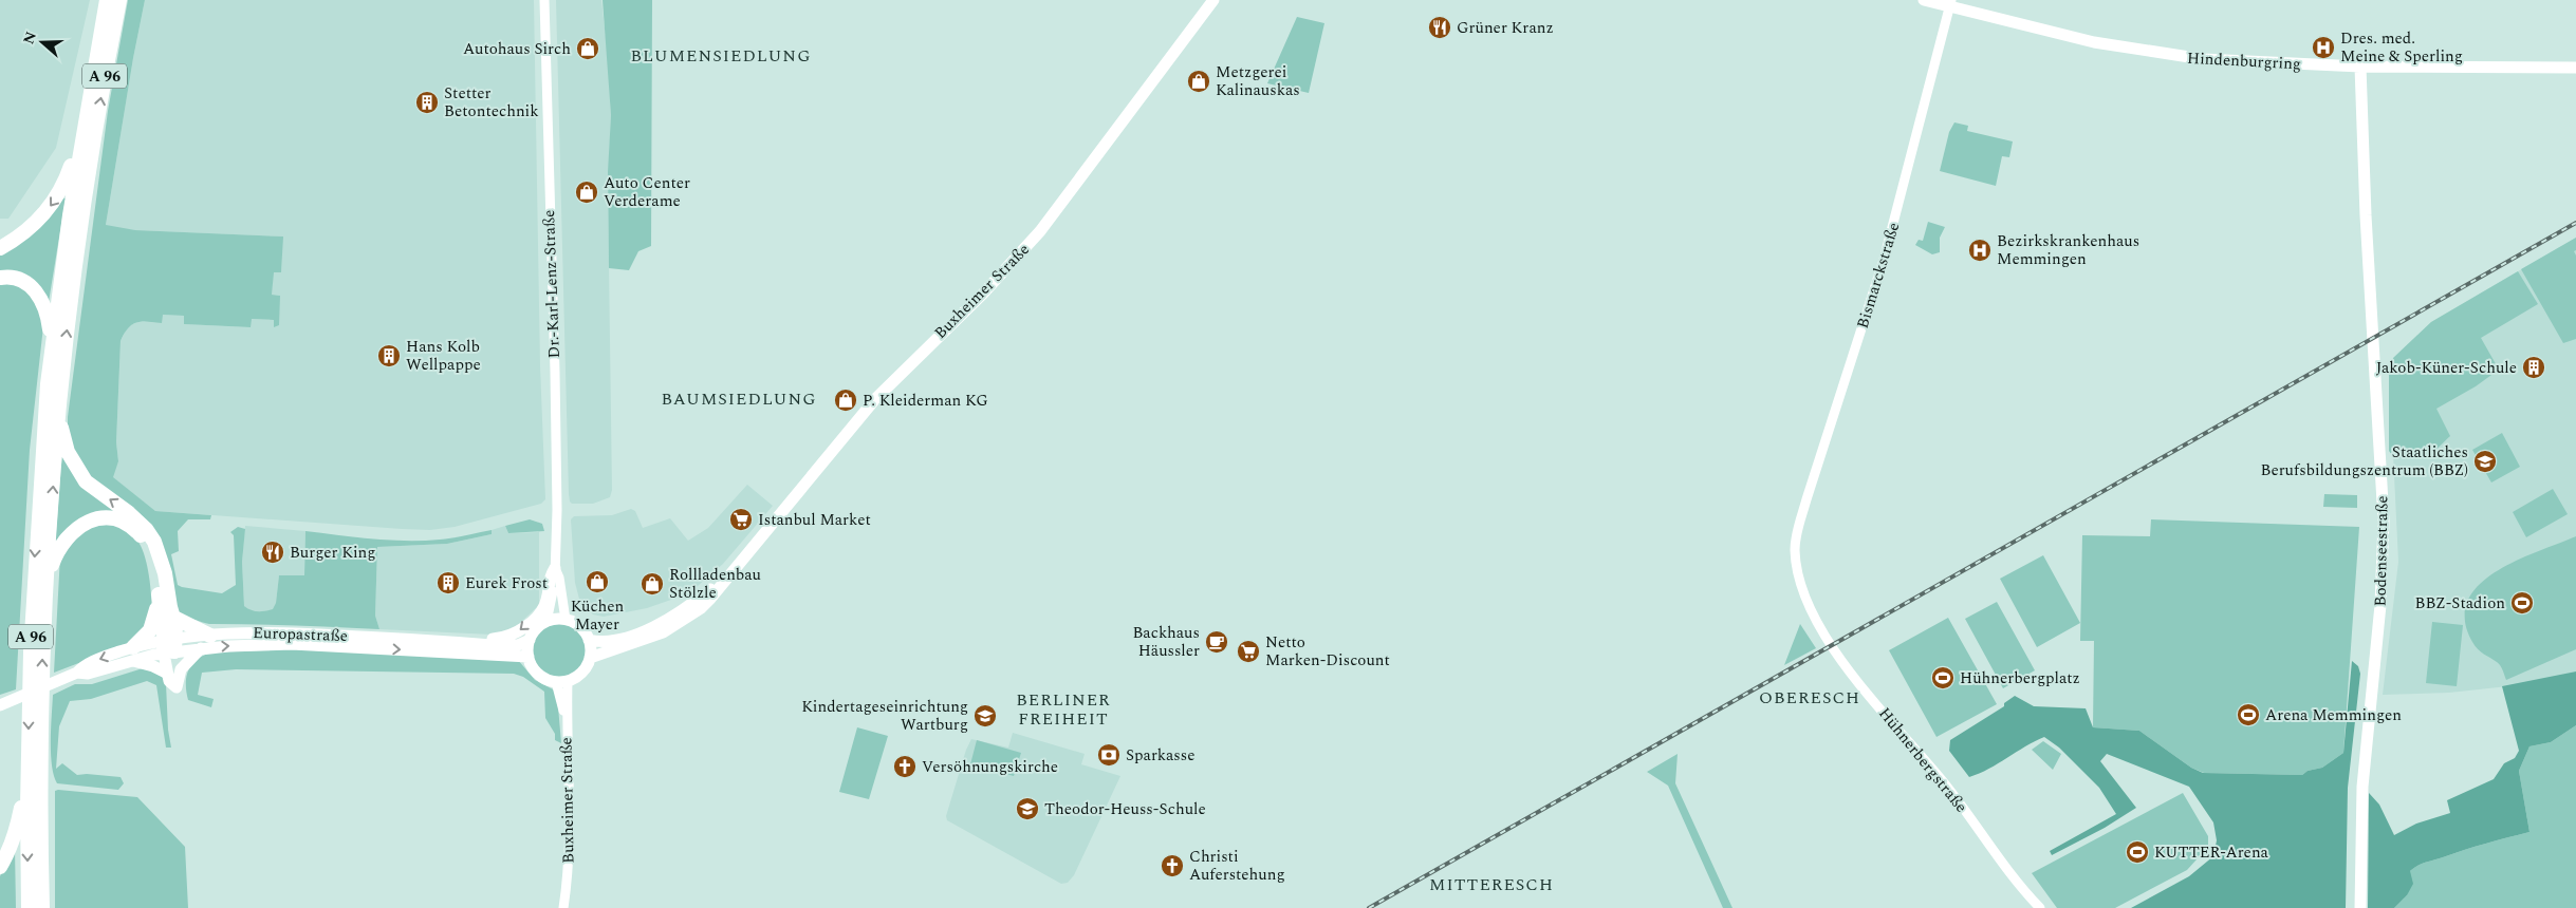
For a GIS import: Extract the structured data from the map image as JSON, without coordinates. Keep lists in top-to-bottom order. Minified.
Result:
{"streets":{"highway":["A 96"],"main road":["Hindenburgring","Buxheimer Straße","Bodenseestraße","Europastraße"],"street":["Bismarckstraße","Dr.-Karl-Lenz-Straße","Hühnerbergstraße"]},"crossings":[["Hindenburgring","Bismarckstraße"],["Hindenburgring","Bodenseestraße"],["A 96","Europastraße"],["Bismarckstraße","Hühnerbergstraße"],["Dr.-Karl-Lenz-Straße","Buxheimer Straße"],["Dr.-Karl-Lenz-Straße","Europastraße"],["Buxheimer Straße","Europastraße"]],"districts":["BLUMENSIEDLUNG","BAUMSIEDLUNG","OBERESCH","BERLINER FREIHEIT","MITTERESCH"],"places":{"restaurant":["Grüner Kranz","Burger King"],"hospital":["Dres. med. Meine & Sperling","Bezirkskrankenhaus Memmingen"],"shop":["Autohaus Sirch","Metzgerei Kalinauskas","Auto Center Verderame","P. Kleiderman KG","Küchen Mayer","Rollladenbau Stölzle"],"building":["Stetter Betontechnik","Hans Kolb Wellpappe","Jakob-Küner-Schule","Eurek Frost"],"school or university":["Staatliches Berufsbildungszentrum (BBZ)","Kindertageseinrichtung Wartburg","Theodor-Heuss-Schule"],"supermarket":["Istanbul Market","Netto Marken-Discount"],"sports":["BBZ-Stadion","Hühnerbergplatz","Arena Memmingen","KUTTER-Arena"],"cafe":["Backhaus Häussler"],"bank":["Sparkasse"],"church":["Versöhnungskirche","Christi Auferstehung"]},"north":"left"}
